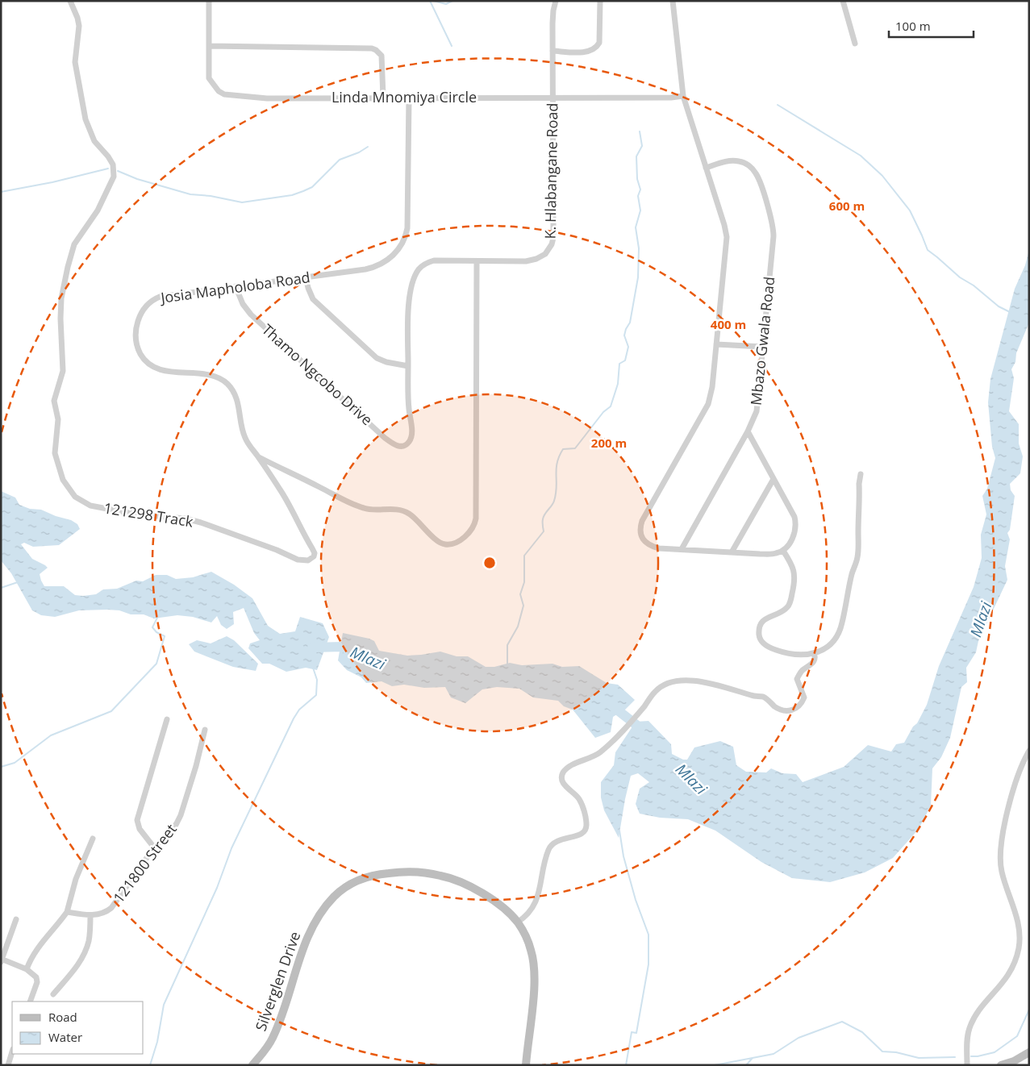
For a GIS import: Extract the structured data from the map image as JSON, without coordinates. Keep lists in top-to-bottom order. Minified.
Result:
{"streets":{"street":["Linda Mnomiya Circle","K. Hlabangane Road","Josia Mapholoba Road","Mbazo Gwala Road","Thamo Ngcobo Drive","121298 Track","121800 Street","Silverglen Drive"]},"crossings":[["Linda Mnomiya Circle","K. Hlabangane Road"],["Linda Mnomiya Circle","Josia Mapholoba Road"],["K. Hlabangane Road","Josia Mapholoba Road"],["K. Hlabangane Road","Thamo Ngcobo Drive"],["Josia Mapholoba Road","Thamo Ngcobo Drive"],["Josia Mapholoba Road","121298 Track"]],"water":["Mlazi"],"legend":["Road","Water"],"scale_bar":"100 m","rings":["600 m","400 m","200 m"]}
